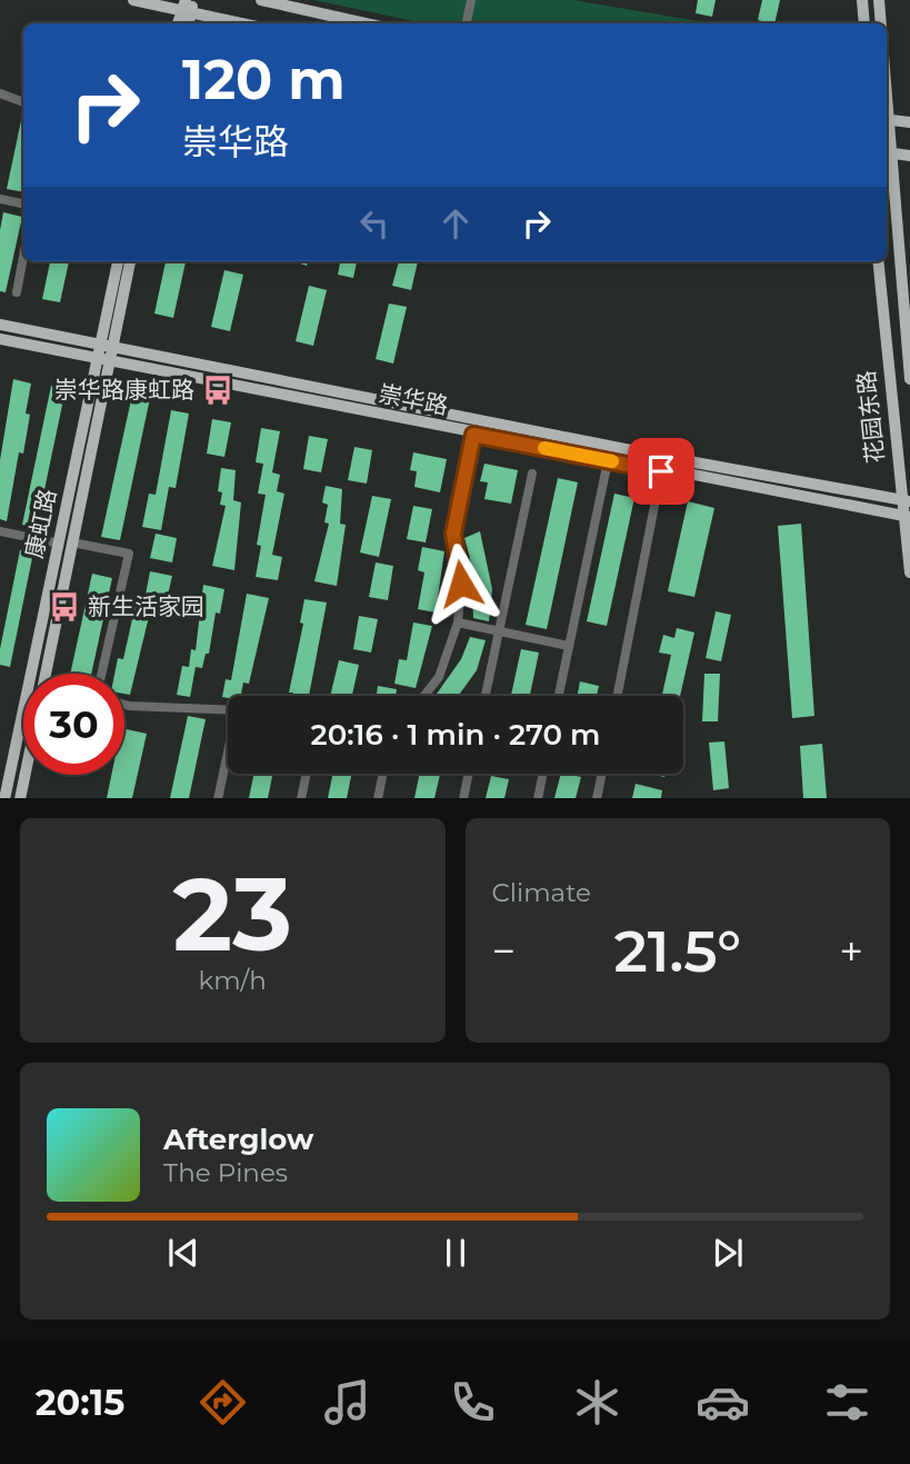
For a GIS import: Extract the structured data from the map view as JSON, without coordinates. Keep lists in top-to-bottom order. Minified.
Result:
{"streets":{"main road":["崇华路","花园东路","康虹路"]},"crossings":[["崇华路","花园东路"],["崇华路","康虹路"]],"places":{"bus stop":["崇华路康虹路","新生活家园"]},"page":{"turn":["120 m","崇华路"],"limit":"30","trip":"20:16 · 1 min · 270 m","tile":[["23","km/h"],"Climate"],"heat":["−","21.5°","+"],"song":["Afterglow","The Pines"],"tabs":"20:15"}}
